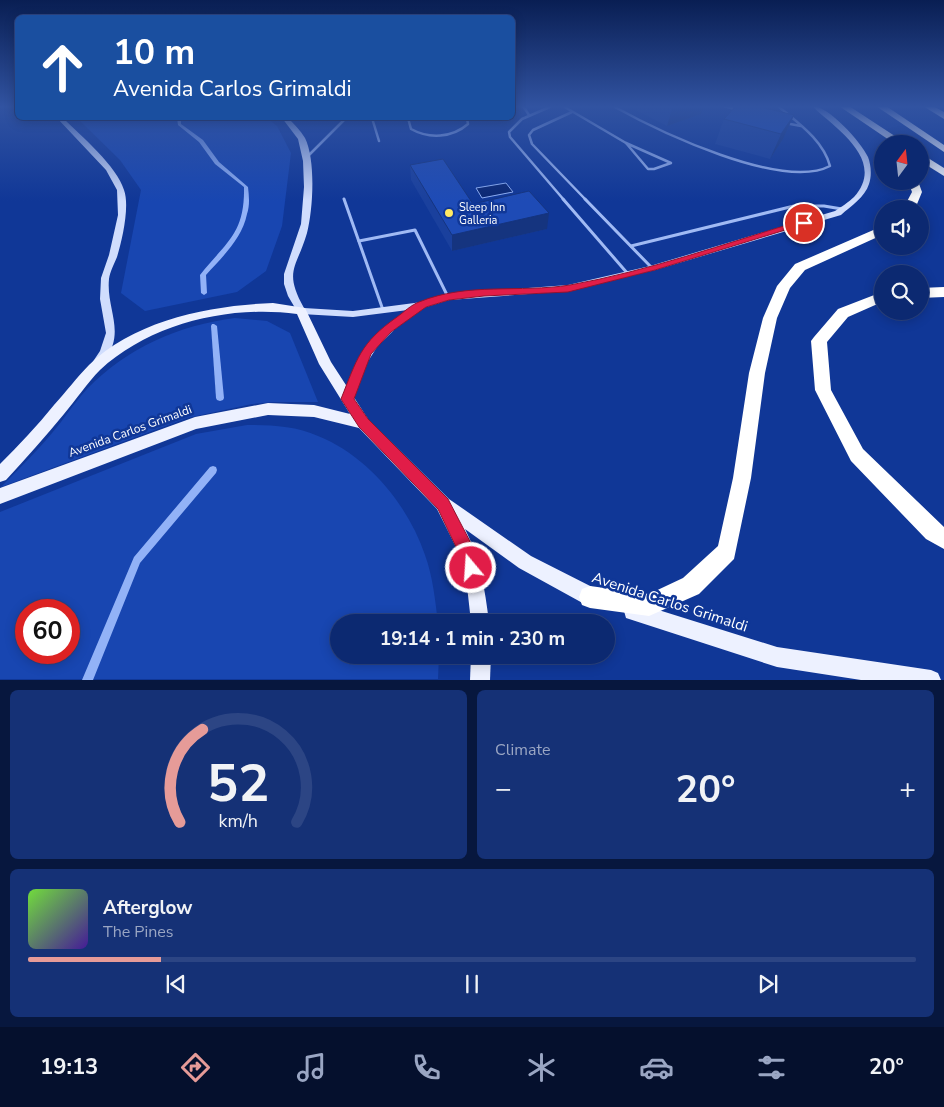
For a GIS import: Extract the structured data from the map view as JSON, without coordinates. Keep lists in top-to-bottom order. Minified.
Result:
{"streets":{"main road":["Avenida Carlos Grimaldi"]},"places":["Sleep Inn Galleria"],"north":"top","page":{"turn":["10 m","Avenida Carlos Grimaldi"],"limit":"60","trip":"19:14 · 1 min · 230 m","tile":"Climate","heat":["−","20°","+"],"song":["Afterglow","The Pines"],"tabs":["19:13","20°"],"gauge":["52","km/h"]}}
